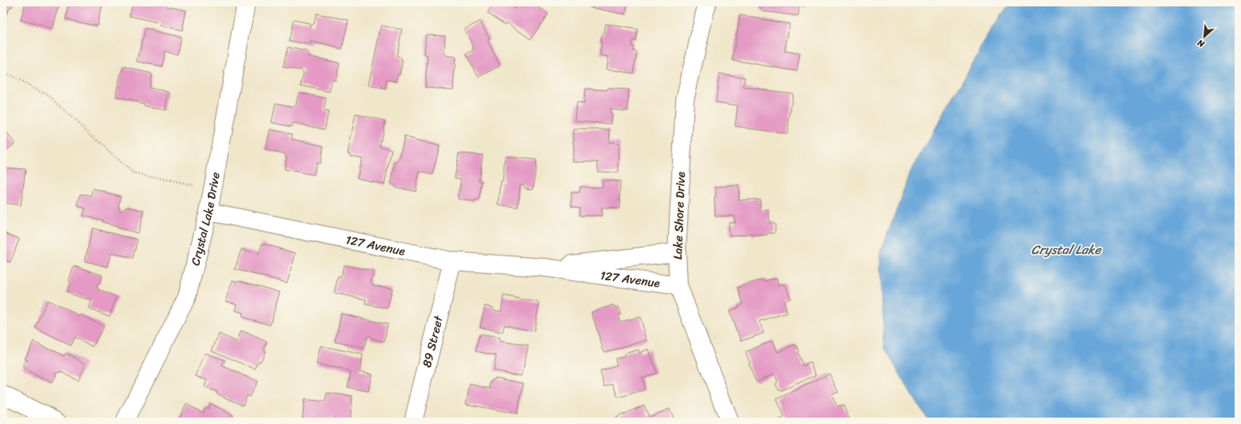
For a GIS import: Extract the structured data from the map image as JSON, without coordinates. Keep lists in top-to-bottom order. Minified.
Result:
{"streets":{"street":["Lake Shore Drive","Crystal Lake Drive","127 Avenue","89 Street"]},"crossings":[["Lake Shore Drive","127 Avenue"],["Crystal Lake Drive","127 Avenue"],["127 Avenue","89 Street"]],"water":["Crystal Lake"],"north":"bottom left"}
